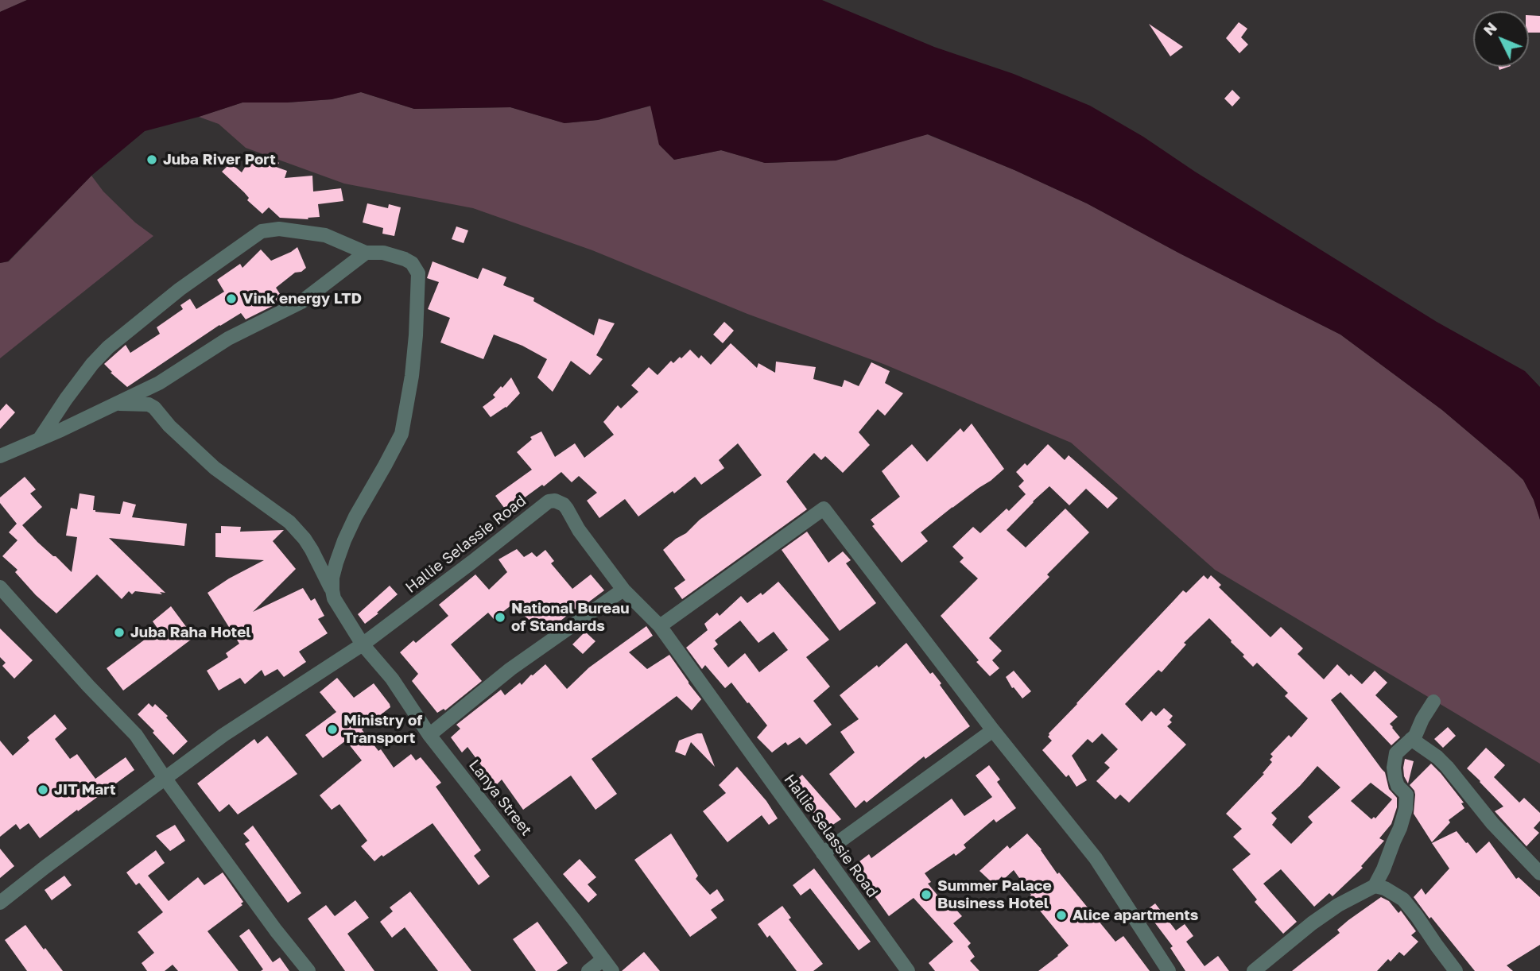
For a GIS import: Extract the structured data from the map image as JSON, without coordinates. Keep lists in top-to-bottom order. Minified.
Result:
{"streets":{"street":["Hallie Selassie Road","Lanya Street"]},"crossings":[["Hallie Selassie Road","Lanya Street"]],"places":["Juba River Port","Vink energy LTD","National Bureau of Standards","Juba Raha Hotel","Ministry of Transport","JIT Mart","Summer Palace Business Hotel","Alice apartments"],"north":"top left"}
